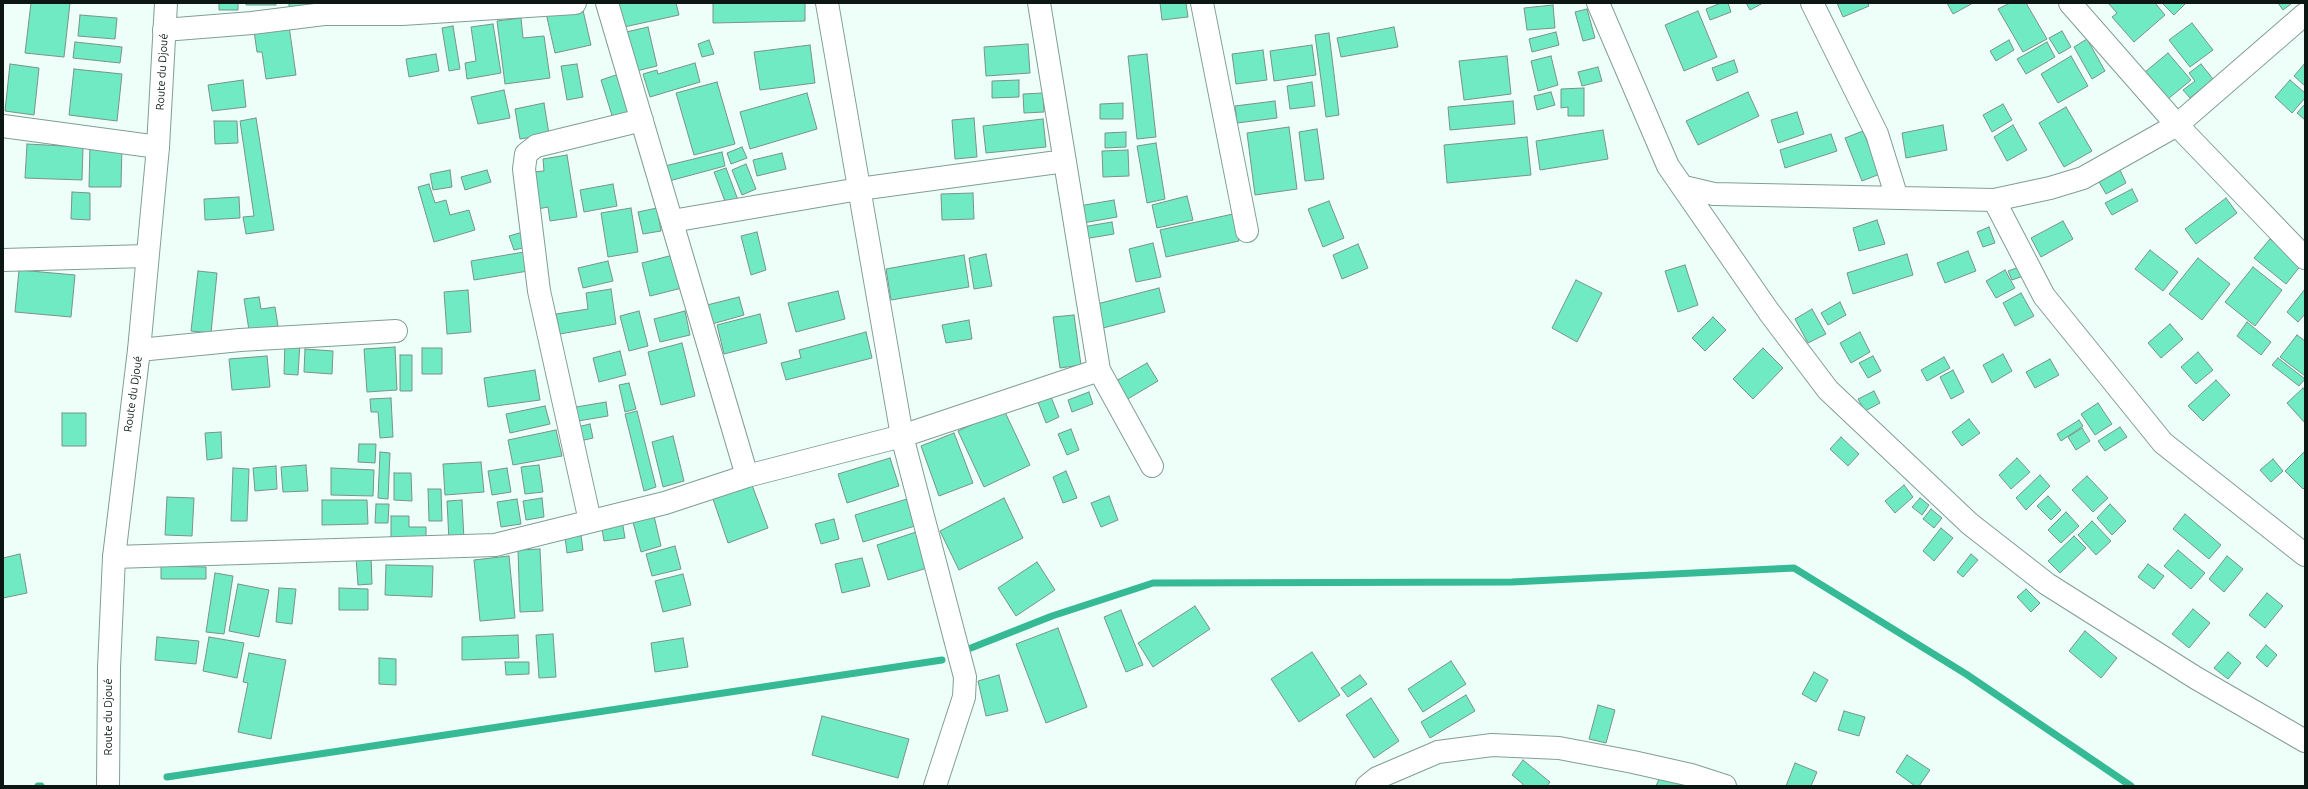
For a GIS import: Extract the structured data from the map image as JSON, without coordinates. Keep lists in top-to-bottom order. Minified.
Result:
{"streets":{"street":["Route du Djoué"]}}
